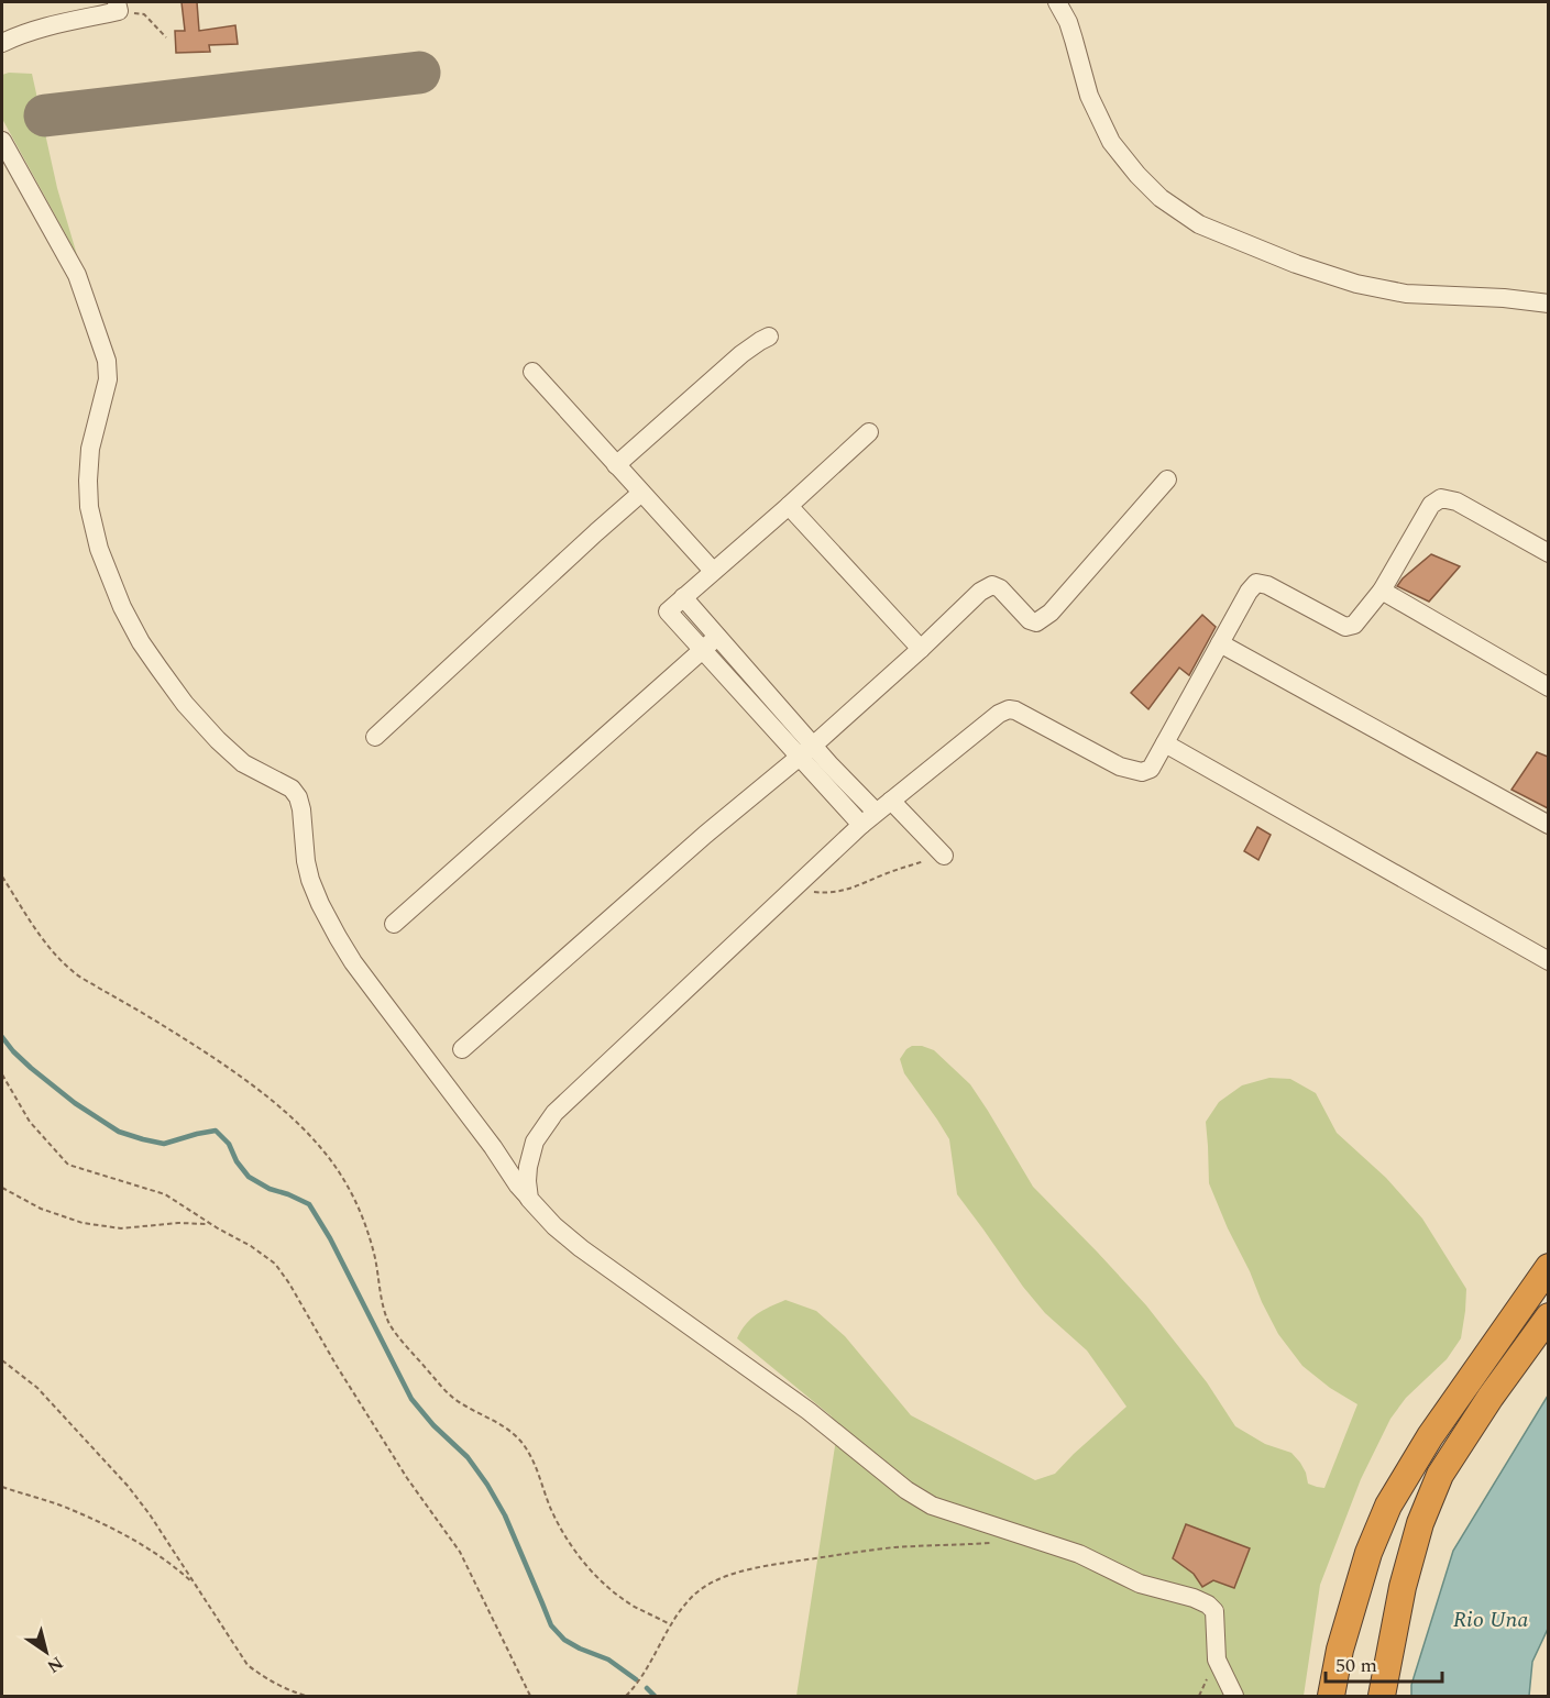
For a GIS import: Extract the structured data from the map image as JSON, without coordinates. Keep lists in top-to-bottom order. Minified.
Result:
{"water":["Rio Una"],"scale_bar":"50 m","north":"bottom right"}
